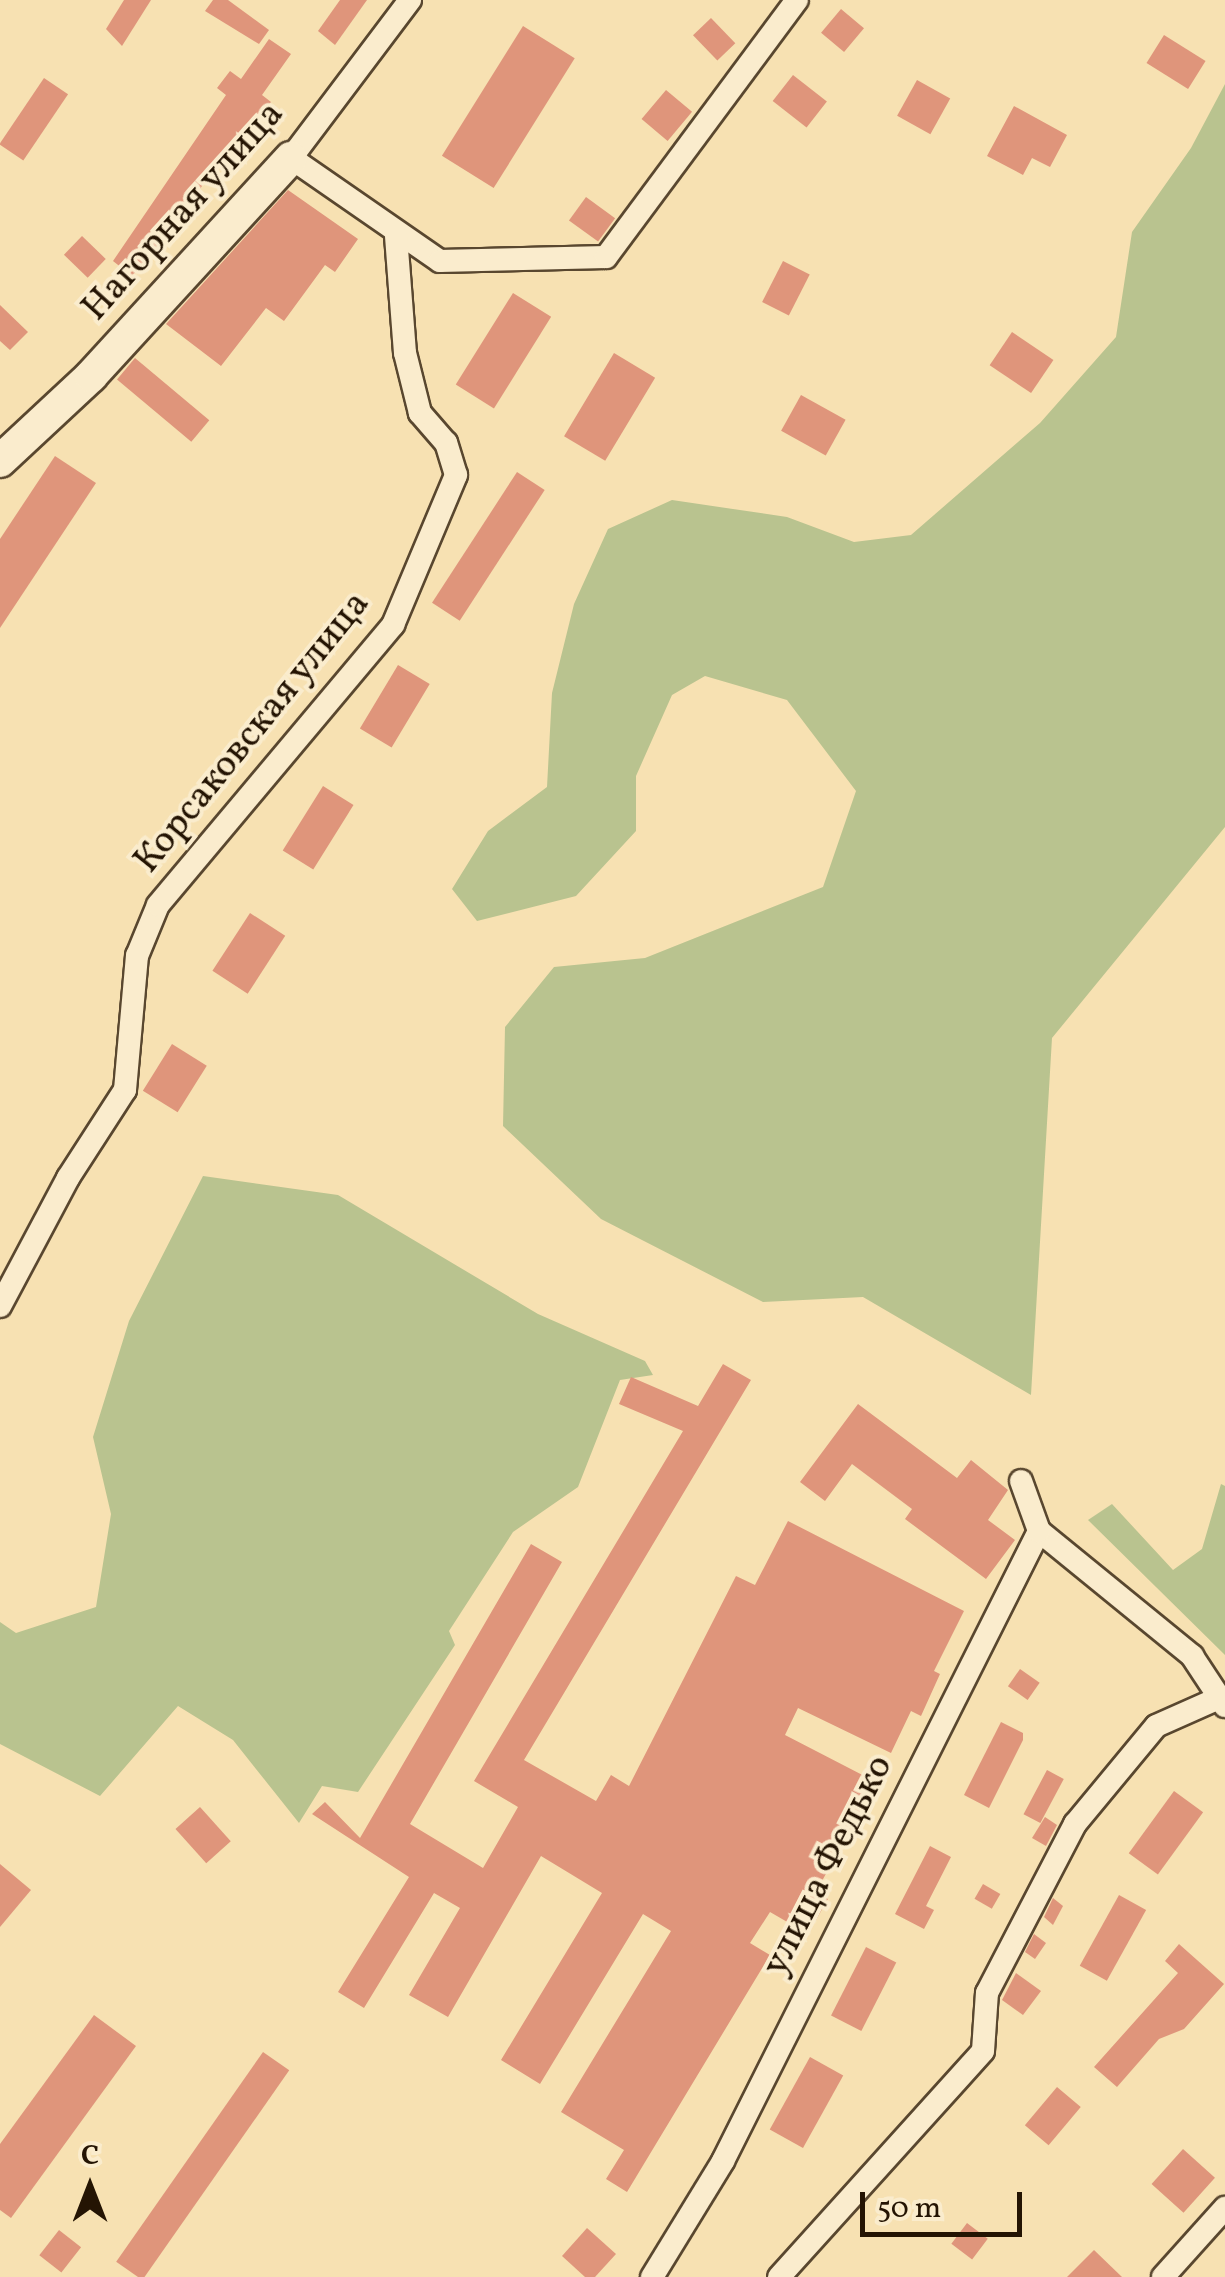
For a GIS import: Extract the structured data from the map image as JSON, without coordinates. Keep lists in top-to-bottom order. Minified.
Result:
{"streets":{"street":["Нагорная улица","Корсаковская улица","улица Федько"]},"scale_bar":"50 m","north":"top"}
